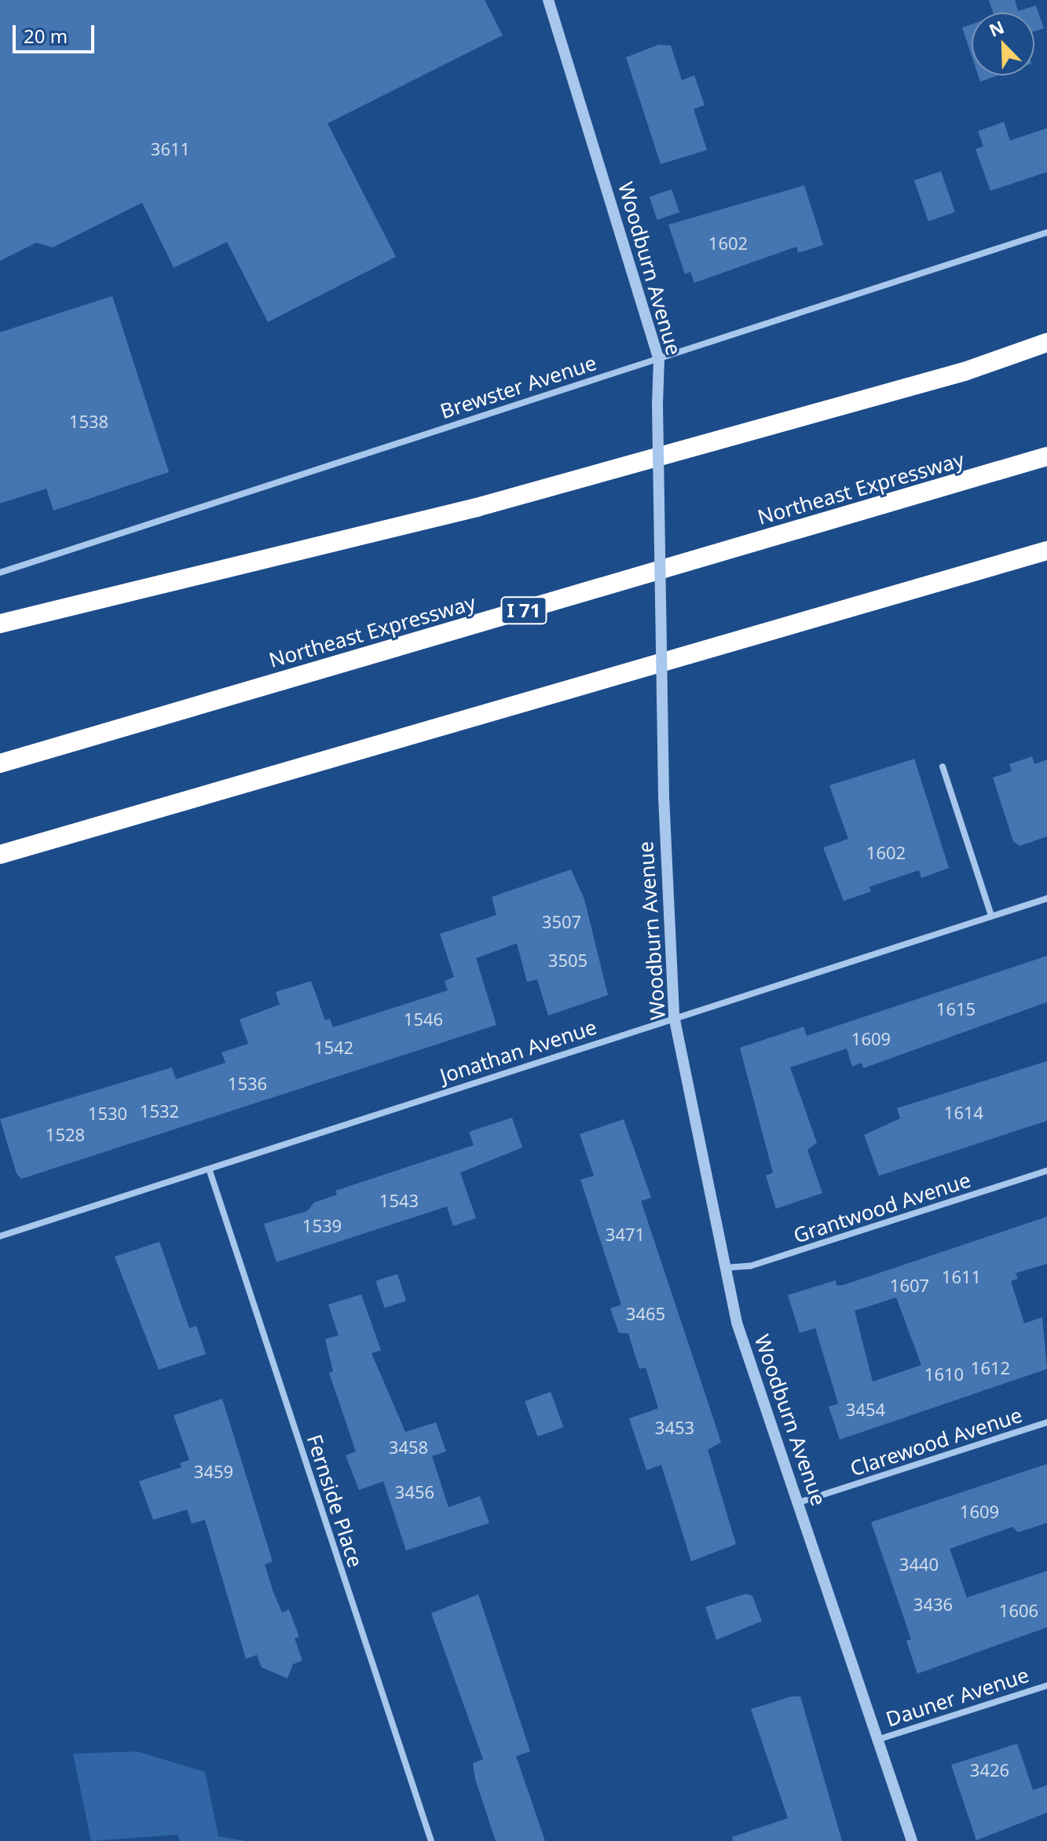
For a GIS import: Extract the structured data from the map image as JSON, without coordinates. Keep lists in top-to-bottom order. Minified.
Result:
{"streets":{"highway":["Northeast Expressway","I 71"],"street":["Woodburn Avenue","Brewster Avenue","Jonathan Avenue","Grantwood Avenue","Clarewood Avenue","Fernside Place","Dauner Avenue"]},"crossings":[["Woodburn Avenue","Brewster Avenue"],["Woodburn Avenue","Jonathan Avenue"],["Woodburn Avenue","Grantwood Avenue"],["Woodburn Avenue","Clarewood Avenue"],["Woodburn Avenue","Dauner Avenue"],["Jonathan Avenue","Fernside Place"]],"house_numbers":["3611","1602","1538","1602","3507","3505","1615","1546","1609","1542","1536","1532","1614","1530","1528","1543","1539","3471","1611","1607","3465","1612","1610","3454","3453","3458","3459","3456","1609","3440","3436","1606","3426"],"scale_bar":"20 m","north":"top left"}
